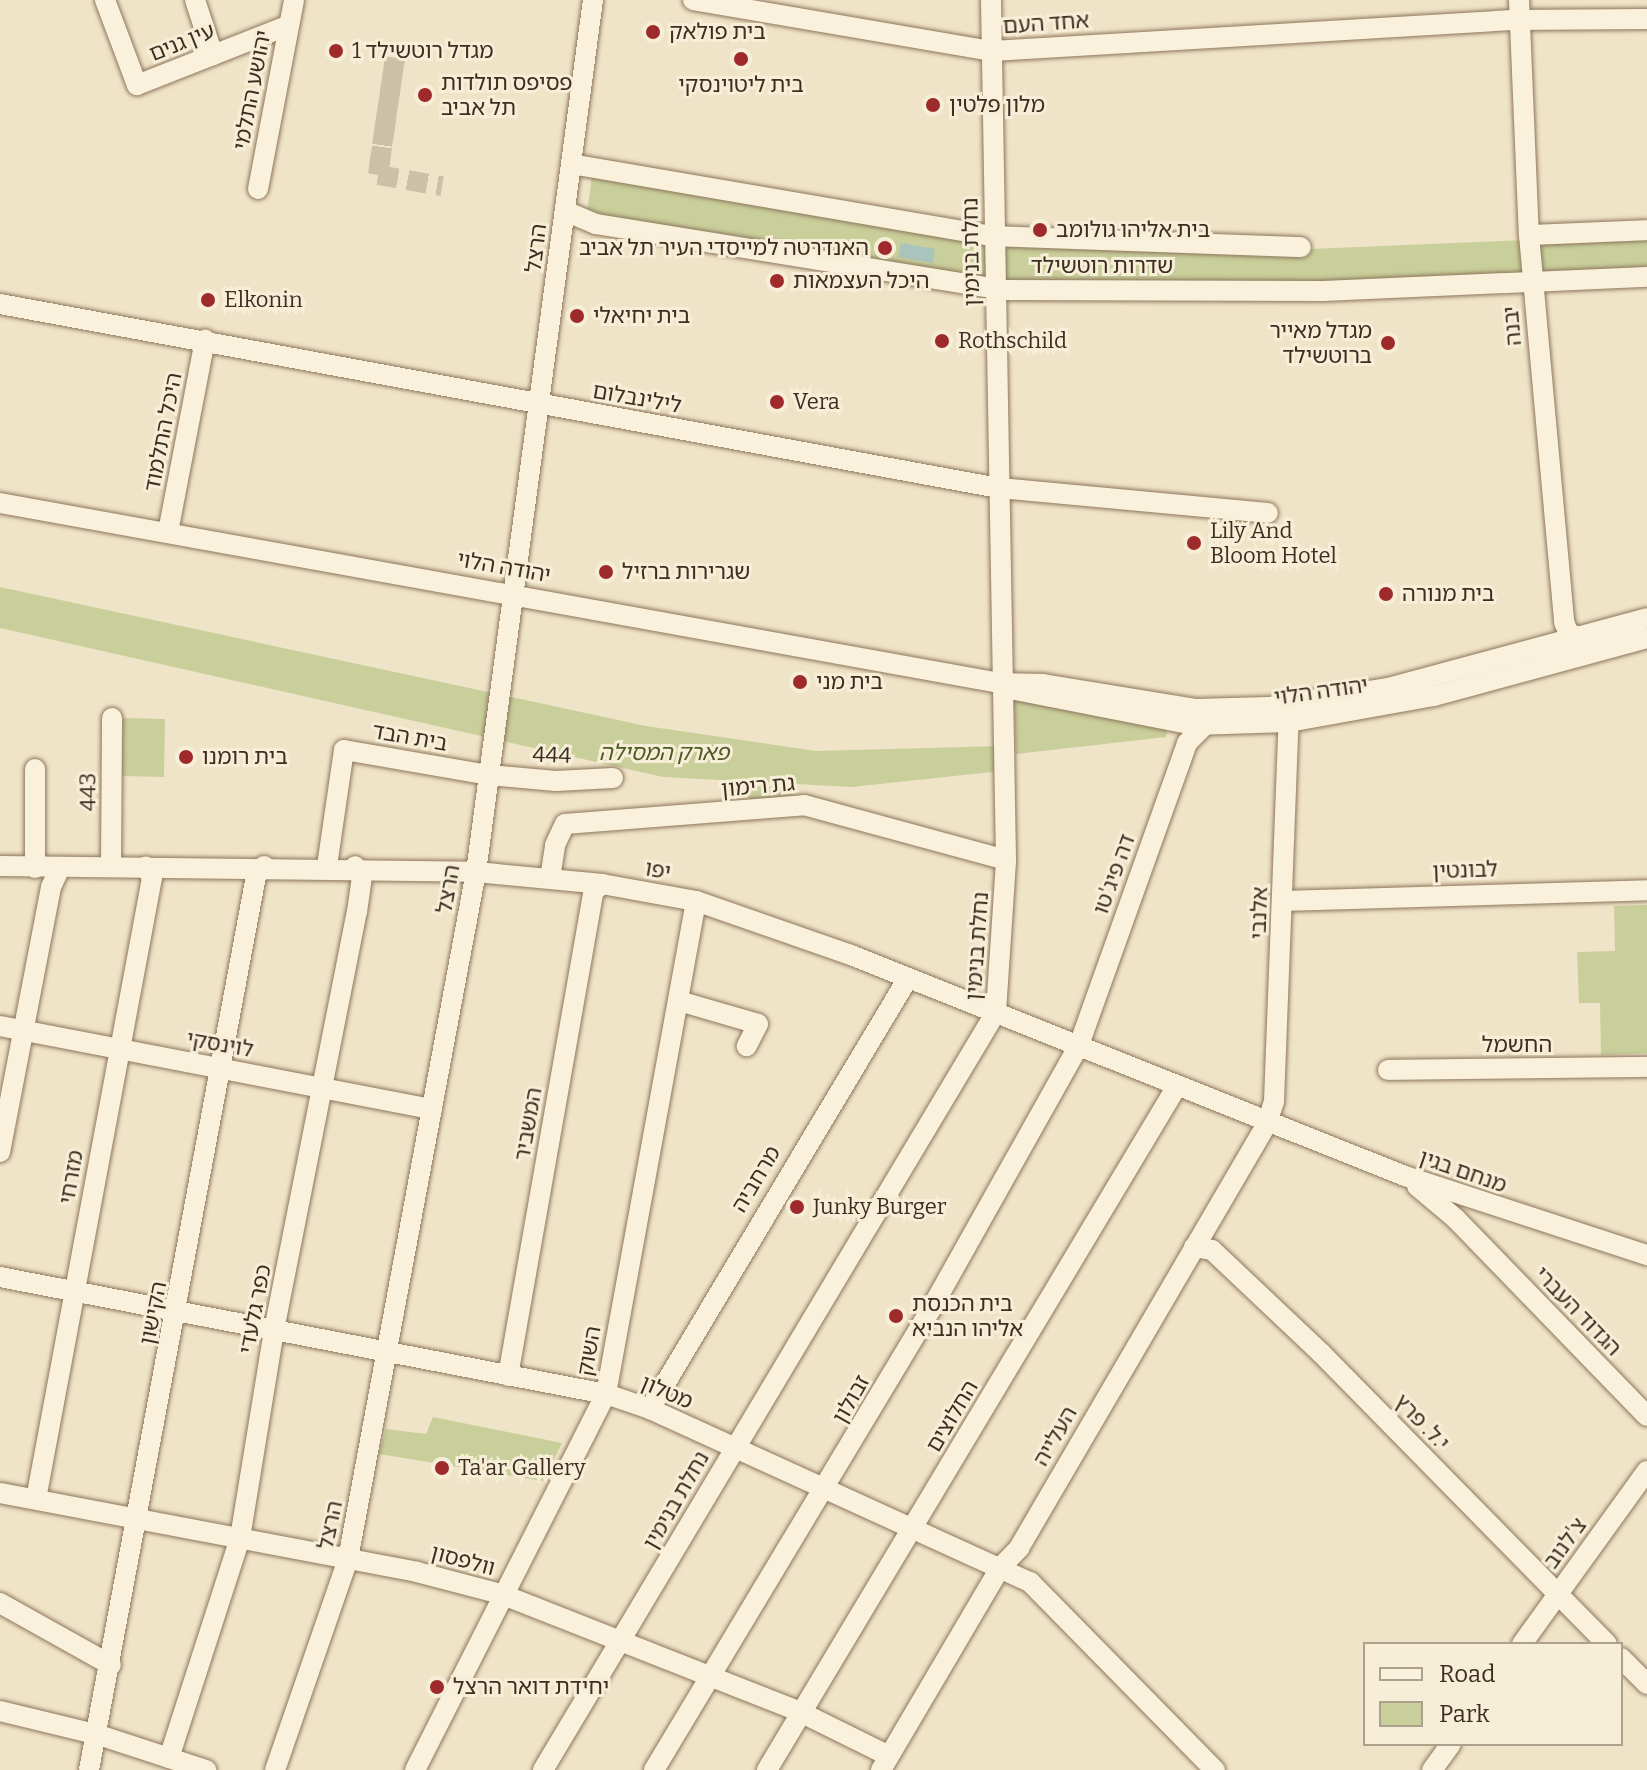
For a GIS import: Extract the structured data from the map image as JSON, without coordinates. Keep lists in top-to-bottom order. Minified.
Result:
{"streets":{"street":["אחד העם","עין גנים","יהושע התלמי","הרצל","נחלת בנימין","שדרות רוטשילד","יבנה","לילינבלום","היכל התלמוד","יהודה הלוי","בית הבד","444","גת רימון","443","יפו","לבונטין","דה פיג'טו","אלנבי","לוינסקי","החשמל","המשביר","מנחם בגין","מזרחי","מרחביה","כפר גלעדי","הגדוד העברי","הקישון","השוק","מטלון","זבולון","החלוצים","י.ל. פרץ","העלייה","צ'לנוב","וולפסון"]},"crossings":[["אחד העם","נחלת בנימין"],["אחד העם","יבנה"],["עין גנים","יהושע התלמי"],["הרצל","שדרות רוטשילד"],["הרצל","לילינבלום"],["הרצל","יהודה הלוי"],["הרצל","בית הבד"],["הרצל","444"],["הרצל","יפו"],["הרצל","לוינסקי"],["הרצל","מטלון"],["הרצל","וולפסון"],["נחלת בנימין","שדרות רוטשילד"],["נחלת בנימין","לילינבלום"],["נחלת בנימין","יהודה הלוי"],["נחלת בנימין","גת רימון"],["נחלת בנימין","יפו"],["נחלת בנימין","מטלון"],["נחלת בנימין","וולפסון"],["שדרות רוטשילד","יבנה"],["יבנה","יהודה הלוי"],["לילינבלום","היכל התלמוד"],["היכל התלמוד","יהודה הלוי"],["יהודה הלוי","דה פיג'טו"],["יהודה הלוי","אלנבי"],["בית הבד","444"],["בית הבד","יפו"],["גת רימון","יפו"],["443","יפו"],["יפו","דה פיג'טו"],["יפו","אלנבי"],["יפו","המשביר"],["יפו","מנחם בגין"],["יפו","מזרחי"],["יפו","מרחביה"],["יפו","כפר גלעדי"],["יפו","הקישון"],["יפו","השוק"],["יפו","זבולון"],["יפו","החלוצים"],["יפו","העלייה"],["לבונטין","אלנבי"],["דה פיג'טו","זבולון"],["אלנבי","מנחם בגין"],["אלנבי","העלייה"],["לוינסקי","מזרחי"],["לוינסקי","כפר גלעדי"],["לוינסקי","הקישון"],["המשביר","מטלון"],["מנחם בגין","הגדוד העברי"],["מנחם בגין","העלייה"],["מזרחי","מטלון"],["מזרחי","וולפסון"],["מרחביה","מטלון"],["כפר גלעדי","מטלון"],["כפר גלעדי","וולפסון"],["הקישון","מטלון"],["הקישון","וולפסון"],["השוק","מטלון"],["השוק","וולפסון"],["מטלון","זבולון"],["מטלון","החלוצים"],["מטלון","העלייה"],["זבולון","וולפסון"],["החלוצים","וולפסון"],["י.ל. פרץ","העלייה"],["י.ל. פרץ","צ'לנוב"],["העלייה","וולפסון"]],"parks":["פארק המסילה"],"places":["בית פולאק","מגדל רוטשילד 1","בית ליטוינסקי","פסיפס תולדות תל אביב","מלון פלטין","בית אליהו גולומב","האנדרטה למייסדי העיר תל אביב","היכל העצמאות","Elkonin","בית יחיאלי","Rothschild","מגדל מאייר ברוטשילד","Vera","Lily And Bloom Hotel","שגרירות ברזיל","בית מנורה","בית מני","בית רומנו","Junky Burger","בית הכנסת אליהו הנביא","Ta'ar Gallery","יחידת דואר הרצל"],"legend":["Road","Park"]}
